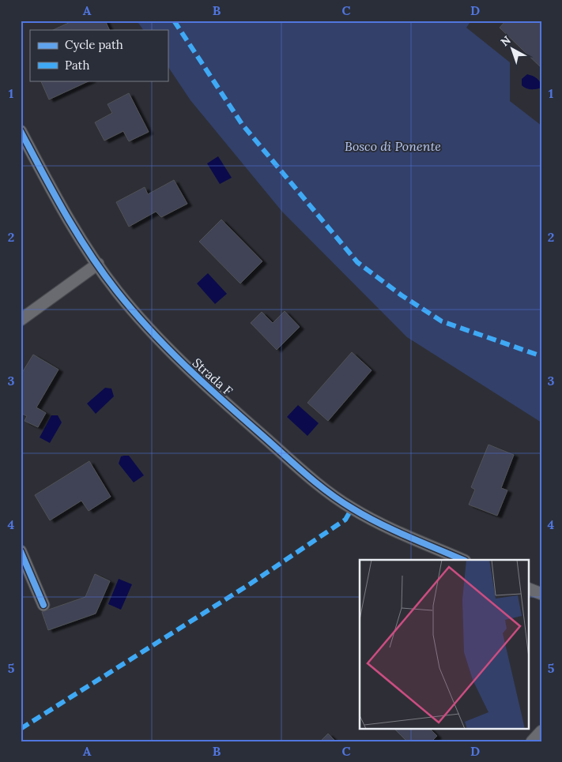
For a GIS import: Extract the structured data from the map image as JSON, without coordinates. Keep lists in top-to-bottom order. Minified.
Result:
{"streets":{"street":["Strada F"]},"parks":["Bosco di Ponente"],"legend":["Cycle path","Path"],"north":"top left","grid":{"columns":["A","B","C","D"],"rows":["1","2","3","4","5"]}}
